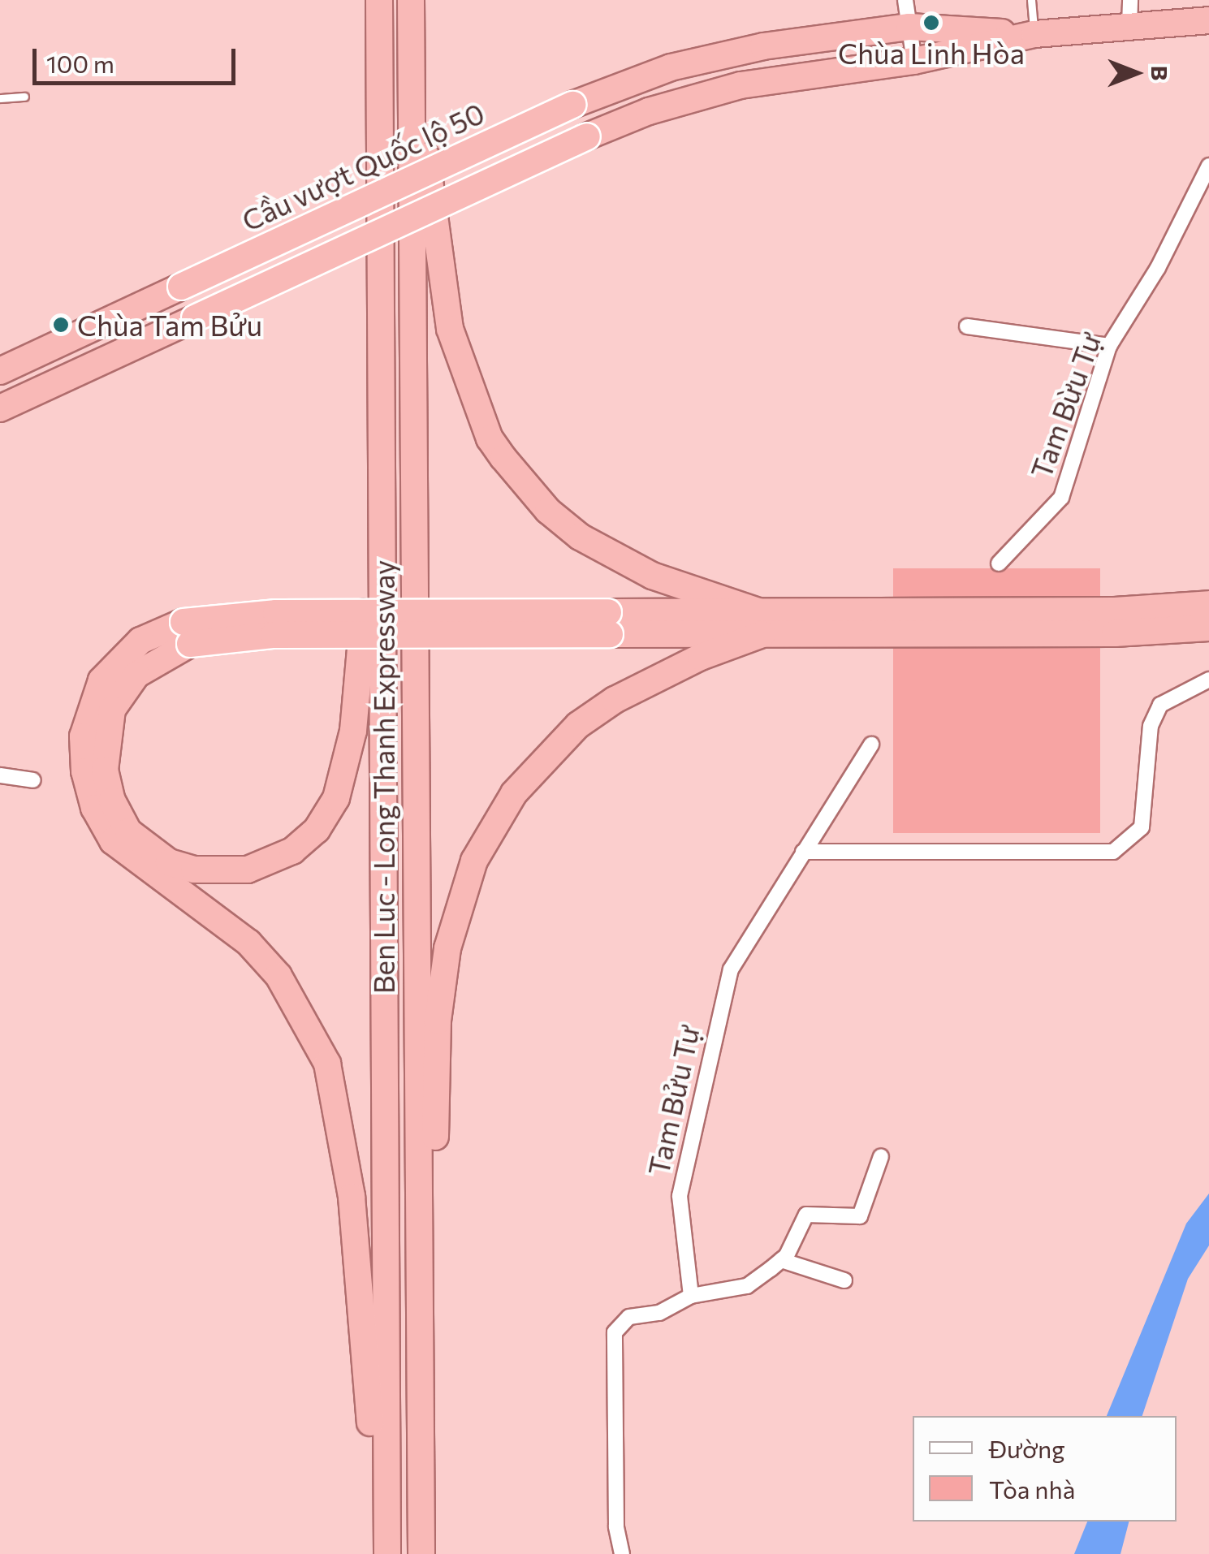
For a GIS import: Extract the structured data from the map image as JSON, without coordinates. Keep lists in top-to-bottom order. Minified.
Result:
{"streets":{"highway":["Cầu vượt Quốc lộ 50","Ben Luc - Long Thanh Expressway"],"street":["Tam Bừu Tự","Tam Bửu Tự"]},"places":["Chùa Linh Hòa","Chùa Tam Bửu"],"legend":["Đường","Tòa nhà"],"scale_bar":"100 m","north":"right"}
